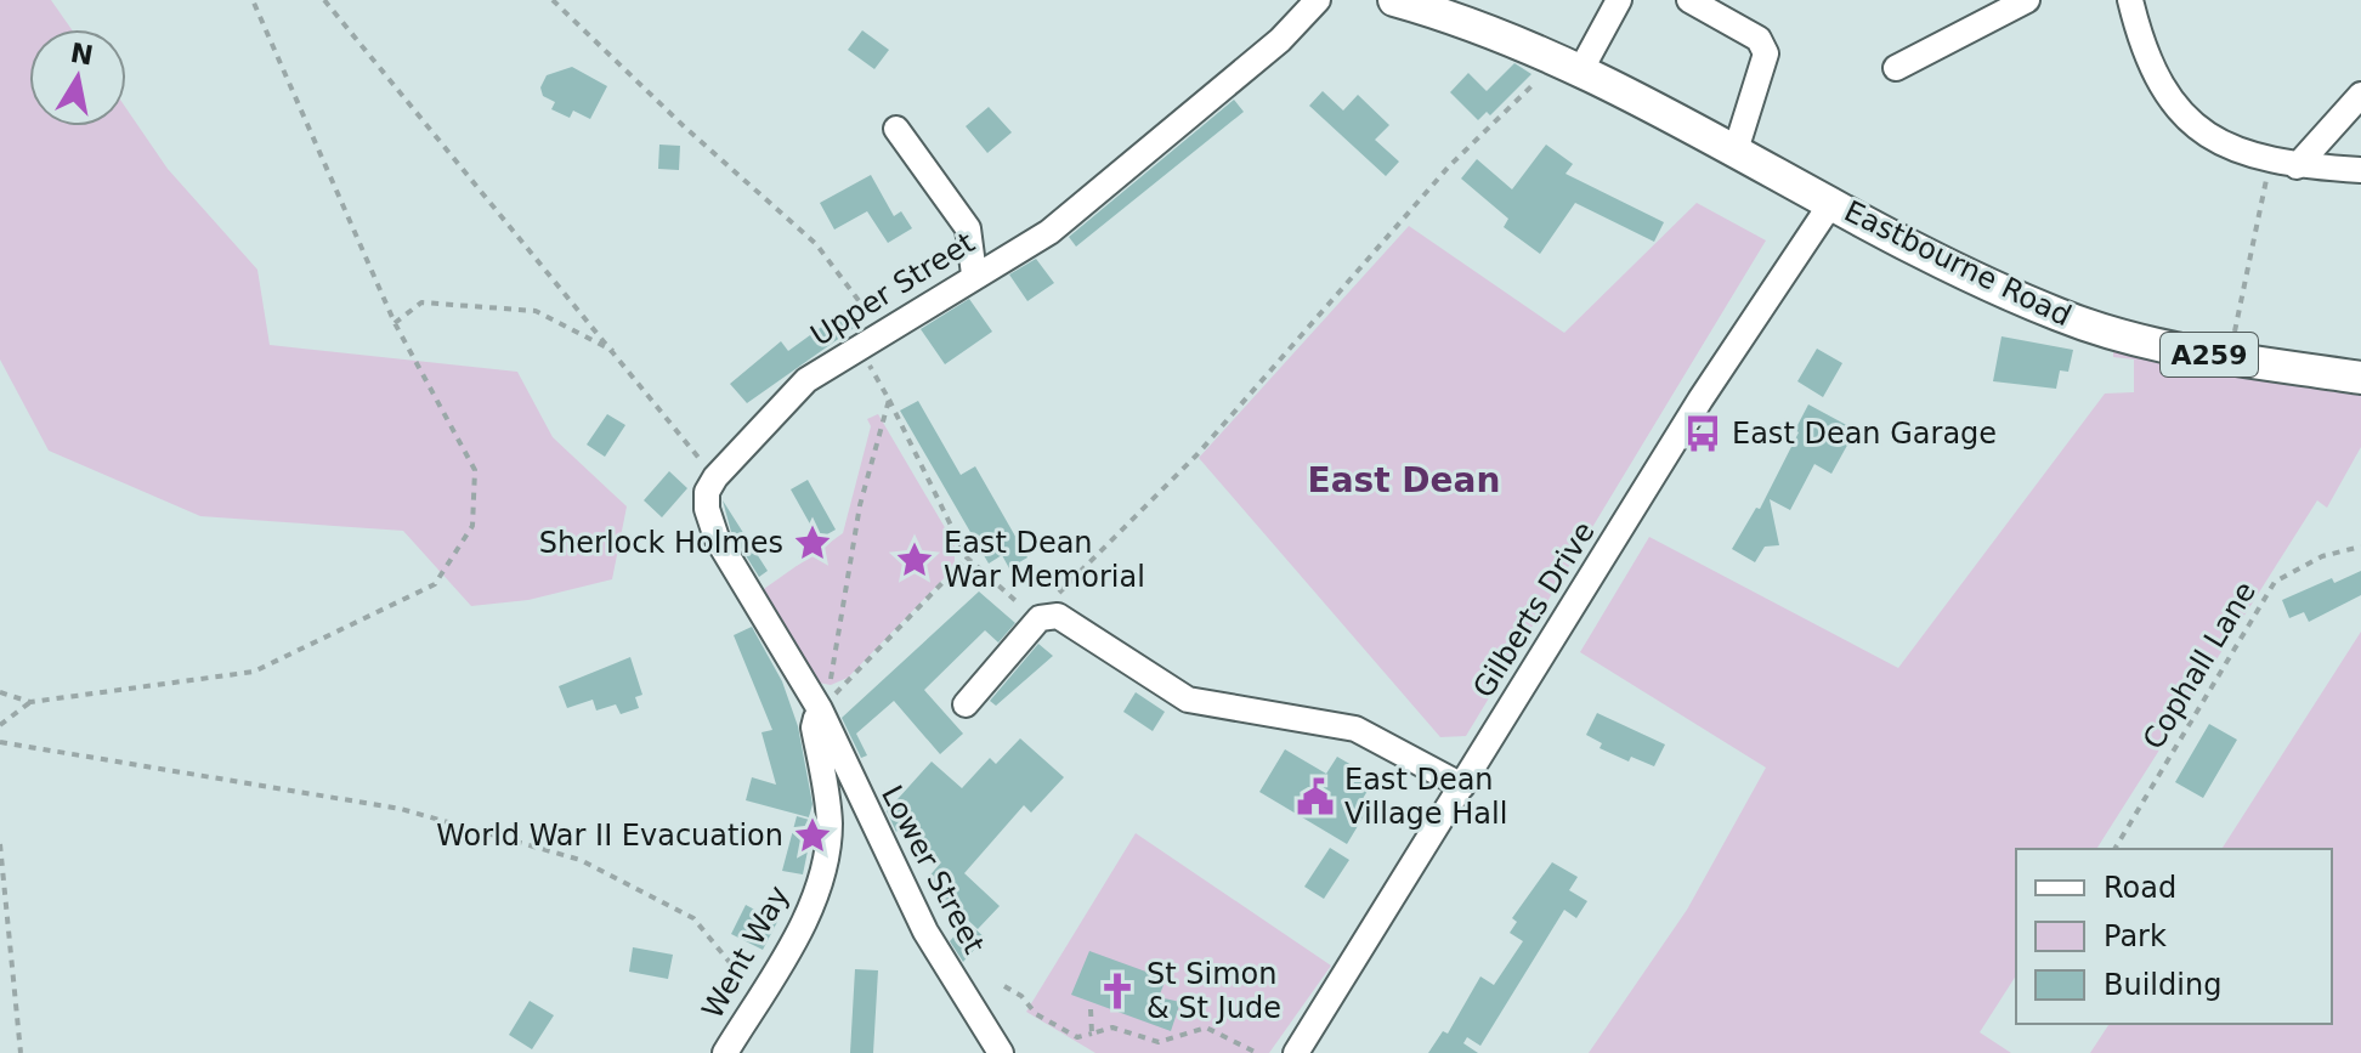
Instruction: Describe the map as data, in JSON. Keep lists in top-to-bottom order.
{
  "streets": {
    "main road": ["Eastbourne Road", "A259"],
    "street": [
      "Upper Street",
      "Gilberts Drive",
      "Lower Street",
      "Went Way"
    ],
    "path": ["Cophall Lane"]
  },
  "crossings": [
    ["Eastbourne Road", "A259"],
    ["Eastbourne Road", "Gilberts Drive"],
    ["Lower Street", "Went Way"]
  ],
  "districts": ["East Dean"],
  "places": {
    "bus stop": ["East Dean Garage"],
    "place": ["Sherlock Holmes", "East Dean War Memorial", "World War II Evacuation"],
    "public building": ["East Dean Village Hall"],
    "church": ["St Simon & St Jude"]
  },
  "legend": ["Road", "Park", "Building"],
  "north": "top"
}
